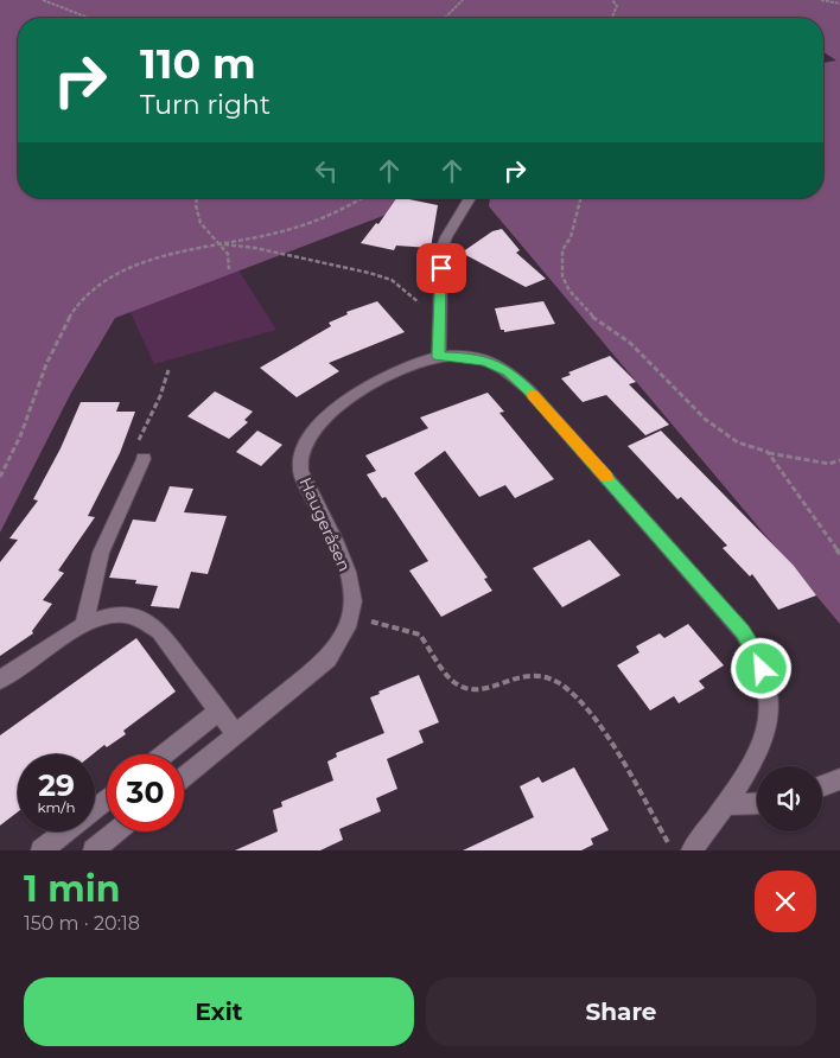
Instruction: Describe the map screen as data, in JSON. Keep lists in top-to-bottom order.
{
  "streets": {
    "street": ["Haugeråsen"]
  },
  "page": {
    "turn": ["110 m", "Turn right"],
    "speed": "29 km/h",
    "limit": "30",
    "heading": ["1 min", "150 m · 20:18"],
    "buttons": ["Exit", "Share"]
  }
}
